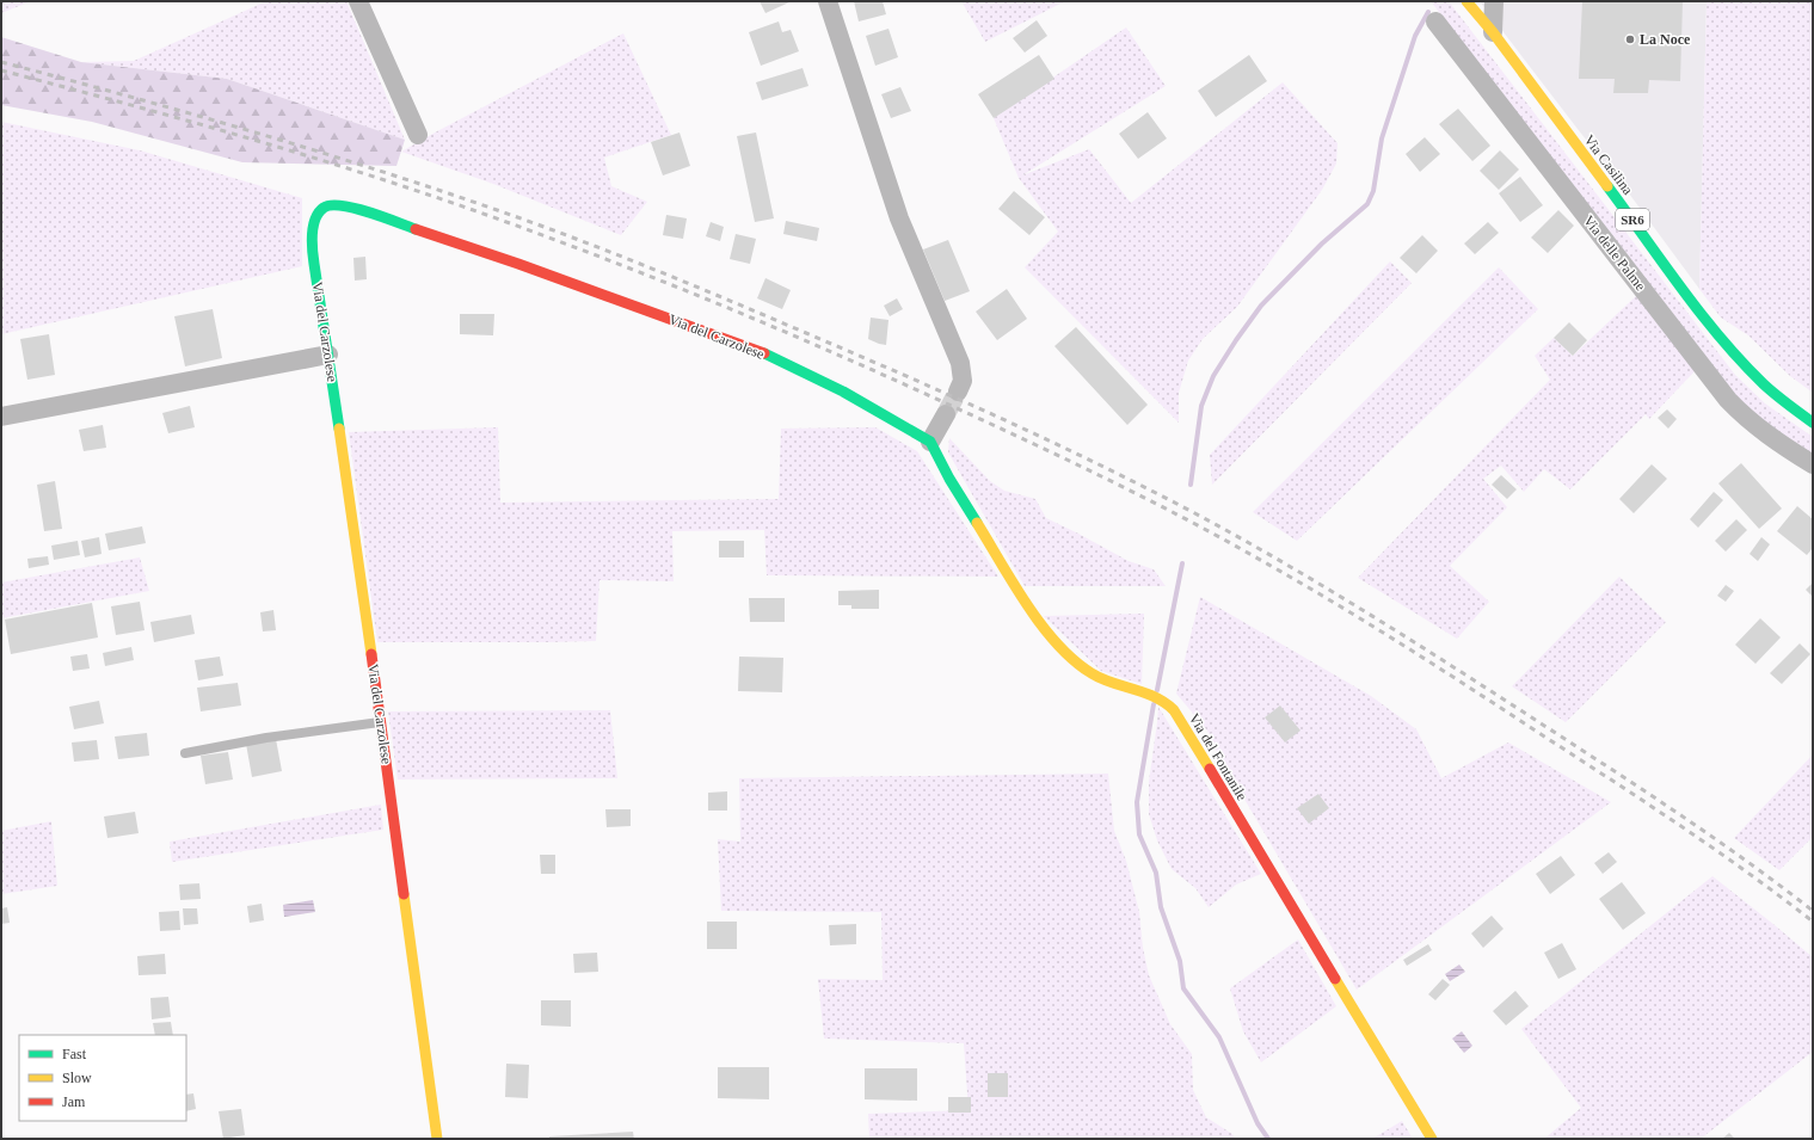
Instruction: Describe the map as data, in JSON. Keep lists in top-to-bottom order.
{
  "streets": {
    "street": [
      "Via Casilina",
      "SR6",
      "Via delle Palme",
      "Via del Carzolese",
      "Via del Fontanile"
    ]
  },
  "crossings": [
    ["Via del Carzolese", "Via del Fontanile"]
  ],
  "places": ["La Noce"],
  "legend": ["Fast", "Slow", "Jam"]
}
